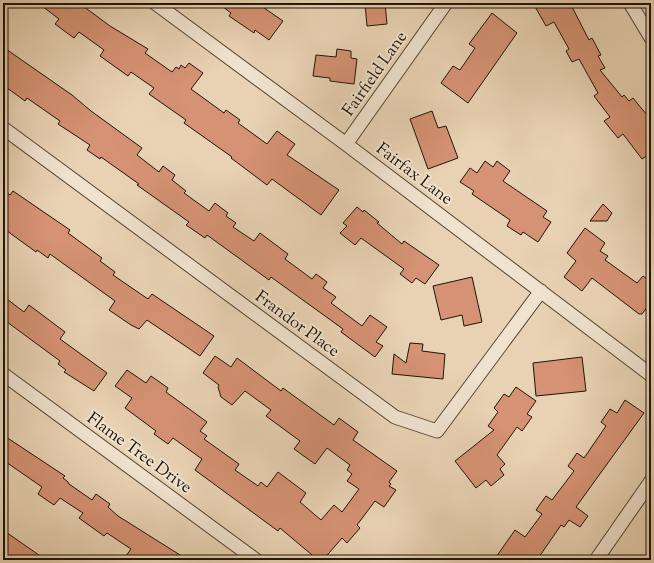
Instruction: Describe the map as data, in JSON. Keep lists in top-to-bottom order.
{
  "streets": {
    "street": [
      "Fairfield Lane",
      "Fairfax Lane",
      "Frandor Place",
      "Flame Tree Drive"
    ]
  },
  "crossings": [
    ["Fairfield Lane", "Fairfax Lane"],
    ["Fairfax Lane", "Frandor Place"]
  ]
}
